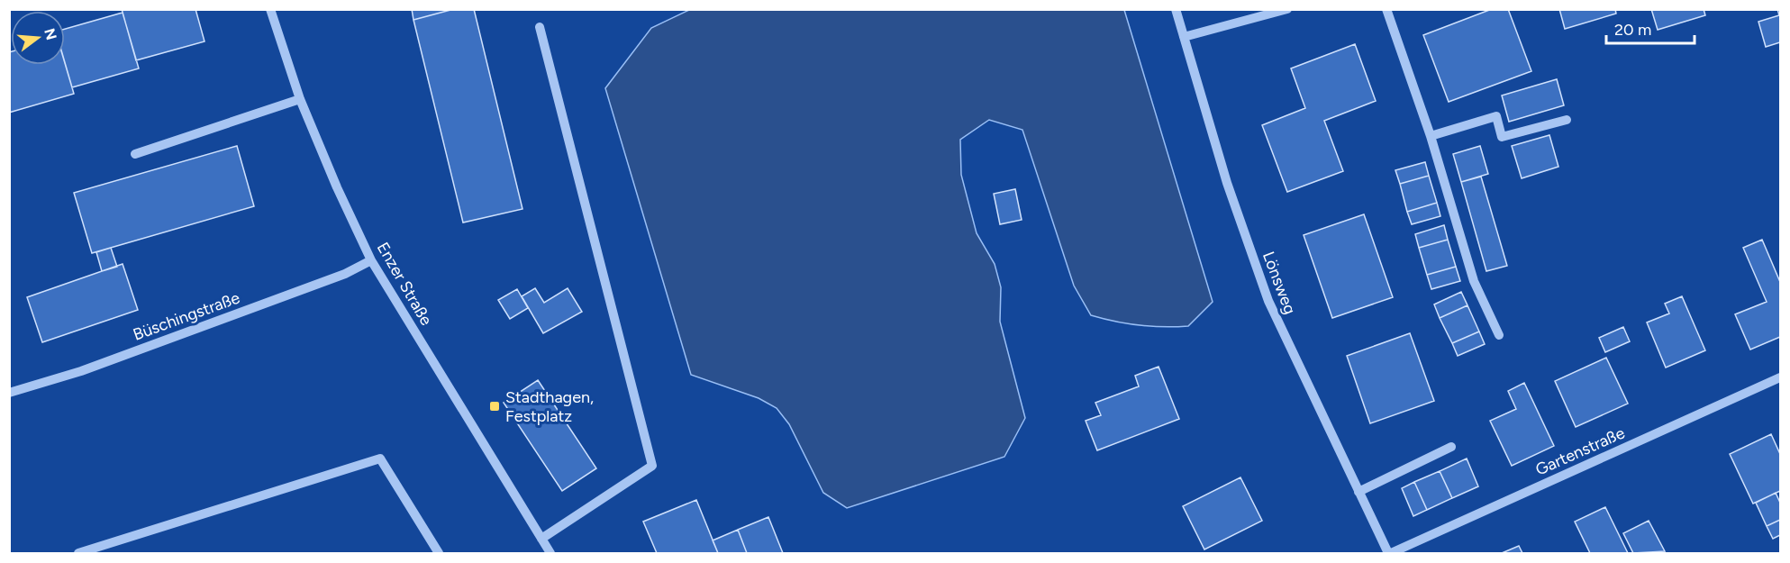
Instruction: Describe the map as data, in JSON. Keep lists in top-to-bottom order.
{
  "streets": {
    "street": [
      "Lönsweg",
      "Enzer Straße",
      "Büschingstraße",
      "Gartenstraße"
    ]
  },
  "crossings": [
    ["Lönsweg", "Gartenstraße"],
    ["Enzer Straße", "Büschingstraße"]
  ],
  "places": {
    "transit": ["Stadthagen, Festplatz"]
  },
  "scale_bar": "20 m",
  "north": "right"
}
